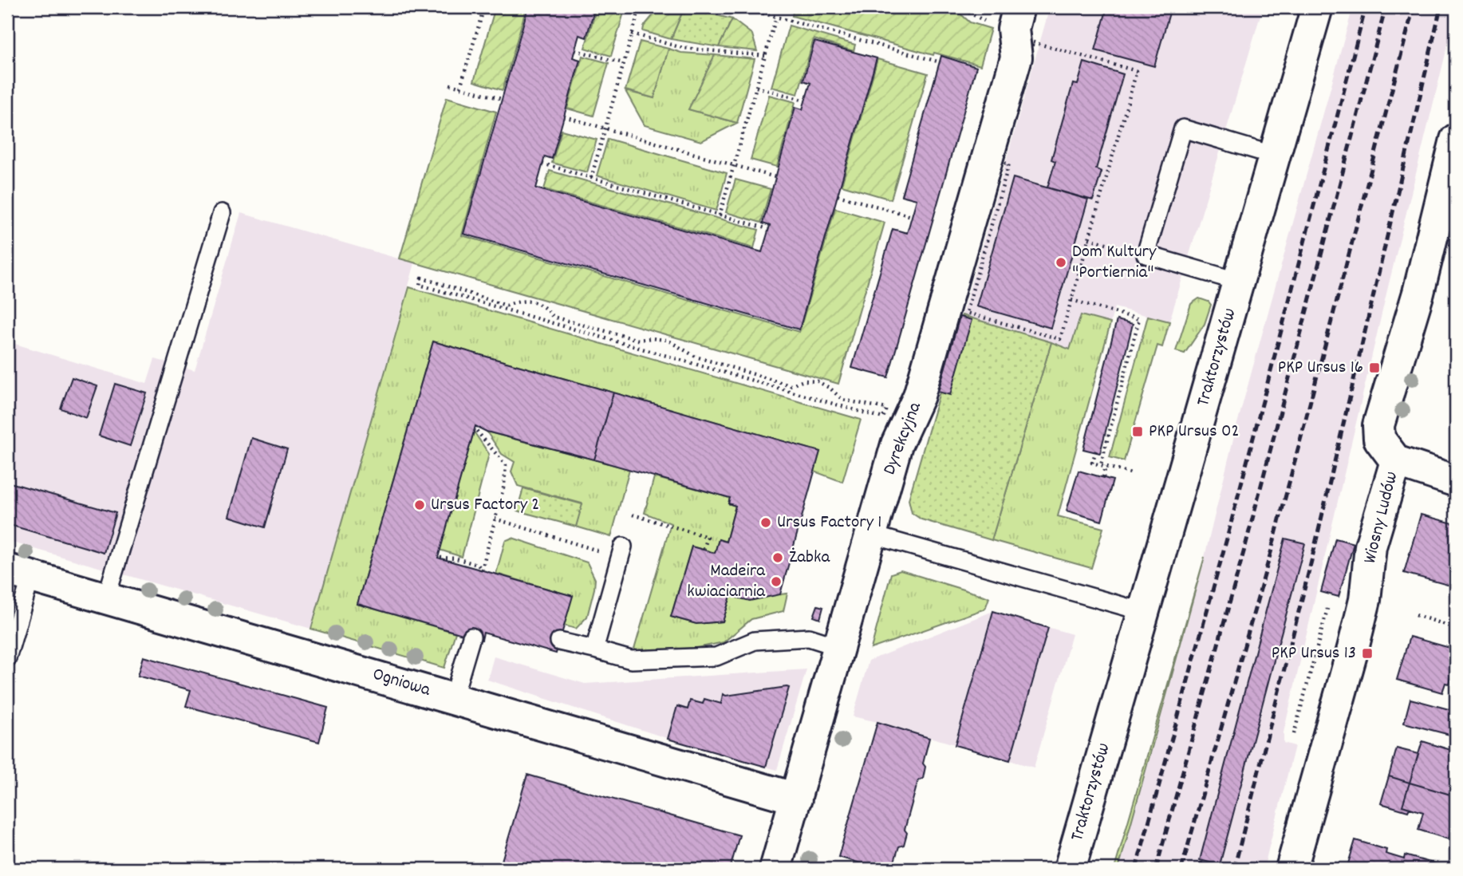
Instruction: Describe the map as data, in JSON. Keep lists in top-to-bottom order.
{
  "streets": {
    "street": [
      "Traktorzystów",
      "Dyrekcyjna",
      "Wiosny Ludów",
      "Ogniowa"
    ]
  },
  "crossings": [
    ["Dyrekcyjna", "Ogniowa"]
  ],
  "places": {
    "other": [
      "Dom Kultury \"Portiernia\"",
      "Ursus Factory 2",
      "Ursus Factory 1",
      "Żabka",
      "Madeira kwiaciarnia"
    ],
    "transit": ["PKP Ursus 16", "PKP Ursus 02", "PKP Ursus 13"]
  }
}
